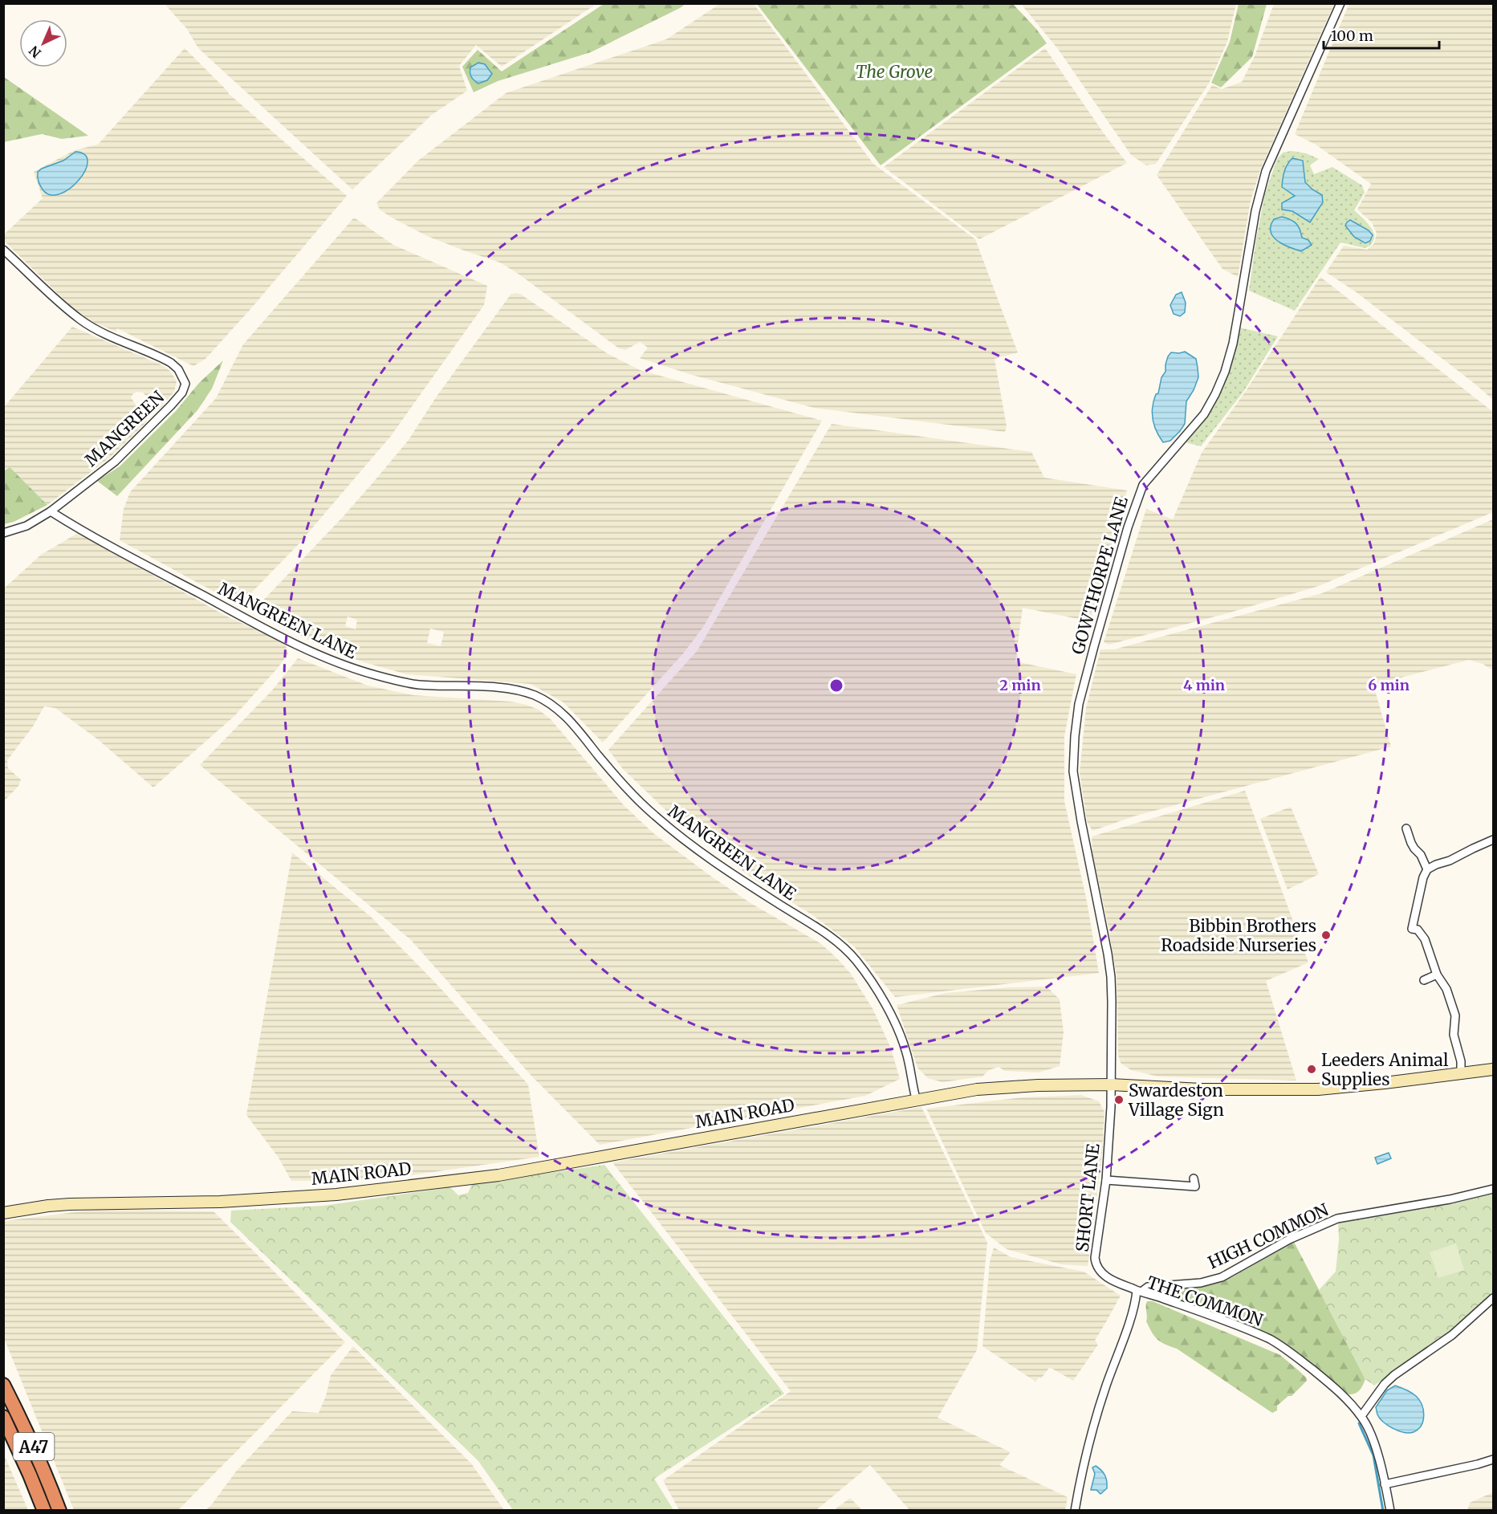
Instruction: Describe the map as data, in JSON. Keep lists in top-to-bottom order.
{
  "streets": {
    "highway": ["A47"],
    "main road": ["MAIN ROAD"],
    "street": [
      "MANGREEN",
      "GOWTHORPE LANE",
      "MANGREEN LANE",
      "SHORT LANE",
      "HIGH COMMON",
      "THE COMMON"
    ]
  },
  "crossings": [
    ["MANGREEN", "MANGREEN LANE"],
    ["GOWTHORPE LANE", "MAIN ROAD"],
    ["GOWTHORPE LANE", "SHORT LANE"],
    ["MANGREEN LANE", "MAIN ROAD"],
    ["MAIN ROAD", "SHORT LANE"],
    ["SHORT LANE", "HIGH COMMON"],
    ["SHORT LANE", "THE COMMON"],
    ["HIGH COMMON", "THE COMMON"]
  ],
  "parks": ["The Grove"],
  "places": ["Bibbin Brothers Roadside Nurseries", "Leeders Animal Supplies", "Swardeston Village Sign"],
  "scale_bar": "100 m",
  "north": "bottom left",
  "rings": ["2 min", "4 min", "6 min"]
}
